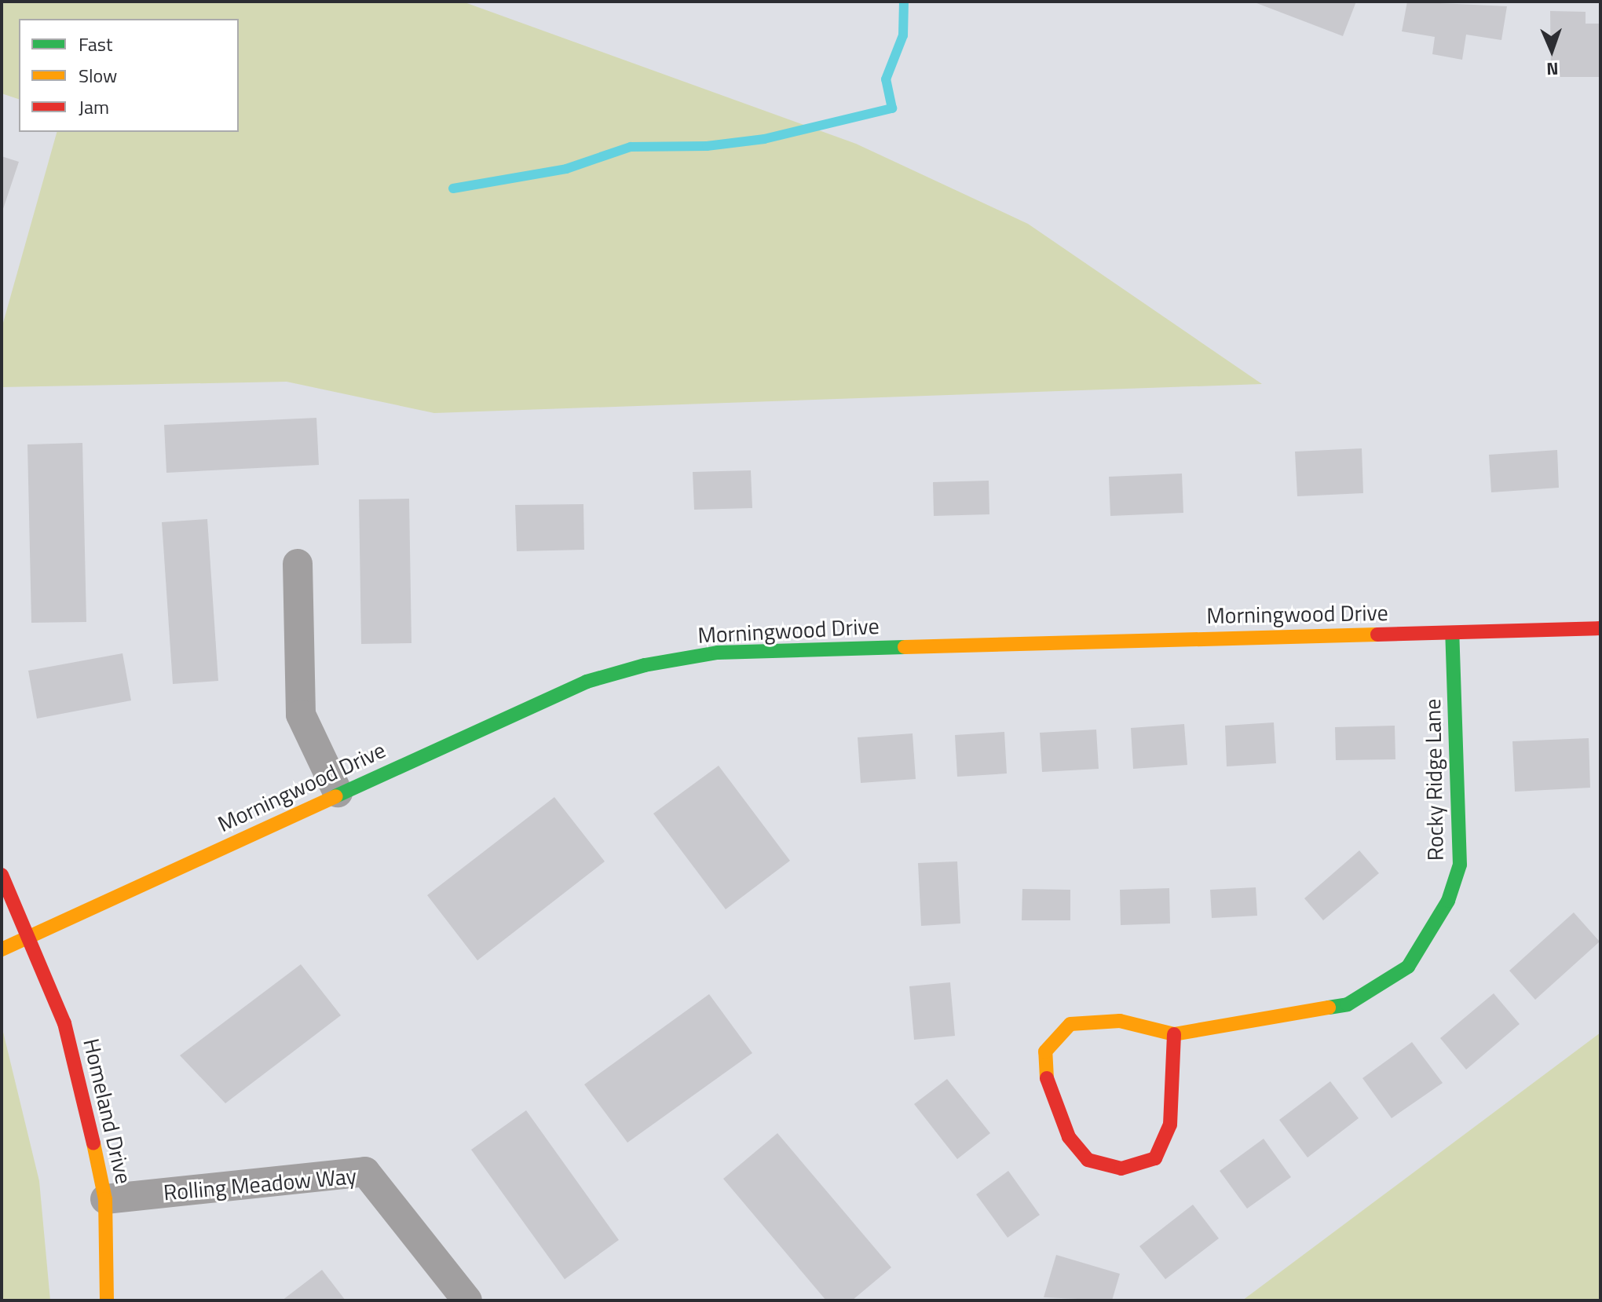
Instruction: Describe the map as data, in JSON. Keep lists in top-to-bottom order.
{
  "streets": {
    "street": [
      "Morningwood Drive",
      "Rocky Ridge Lane",
      "Homeland Drive",
      "Rolling Meadow Way"
    ]
  },
  "crossings": [
    ["Morningwood Drive", "Rocky Ridge Lane"],
    ["Morningwood Drive", "Homeland Drive"],
    ["Homeland Drive", "Rolling Meadow Way"]
  ],
  "legend": ["Fast", "Slow", "Jam"],
  "north": "bottom"
}
